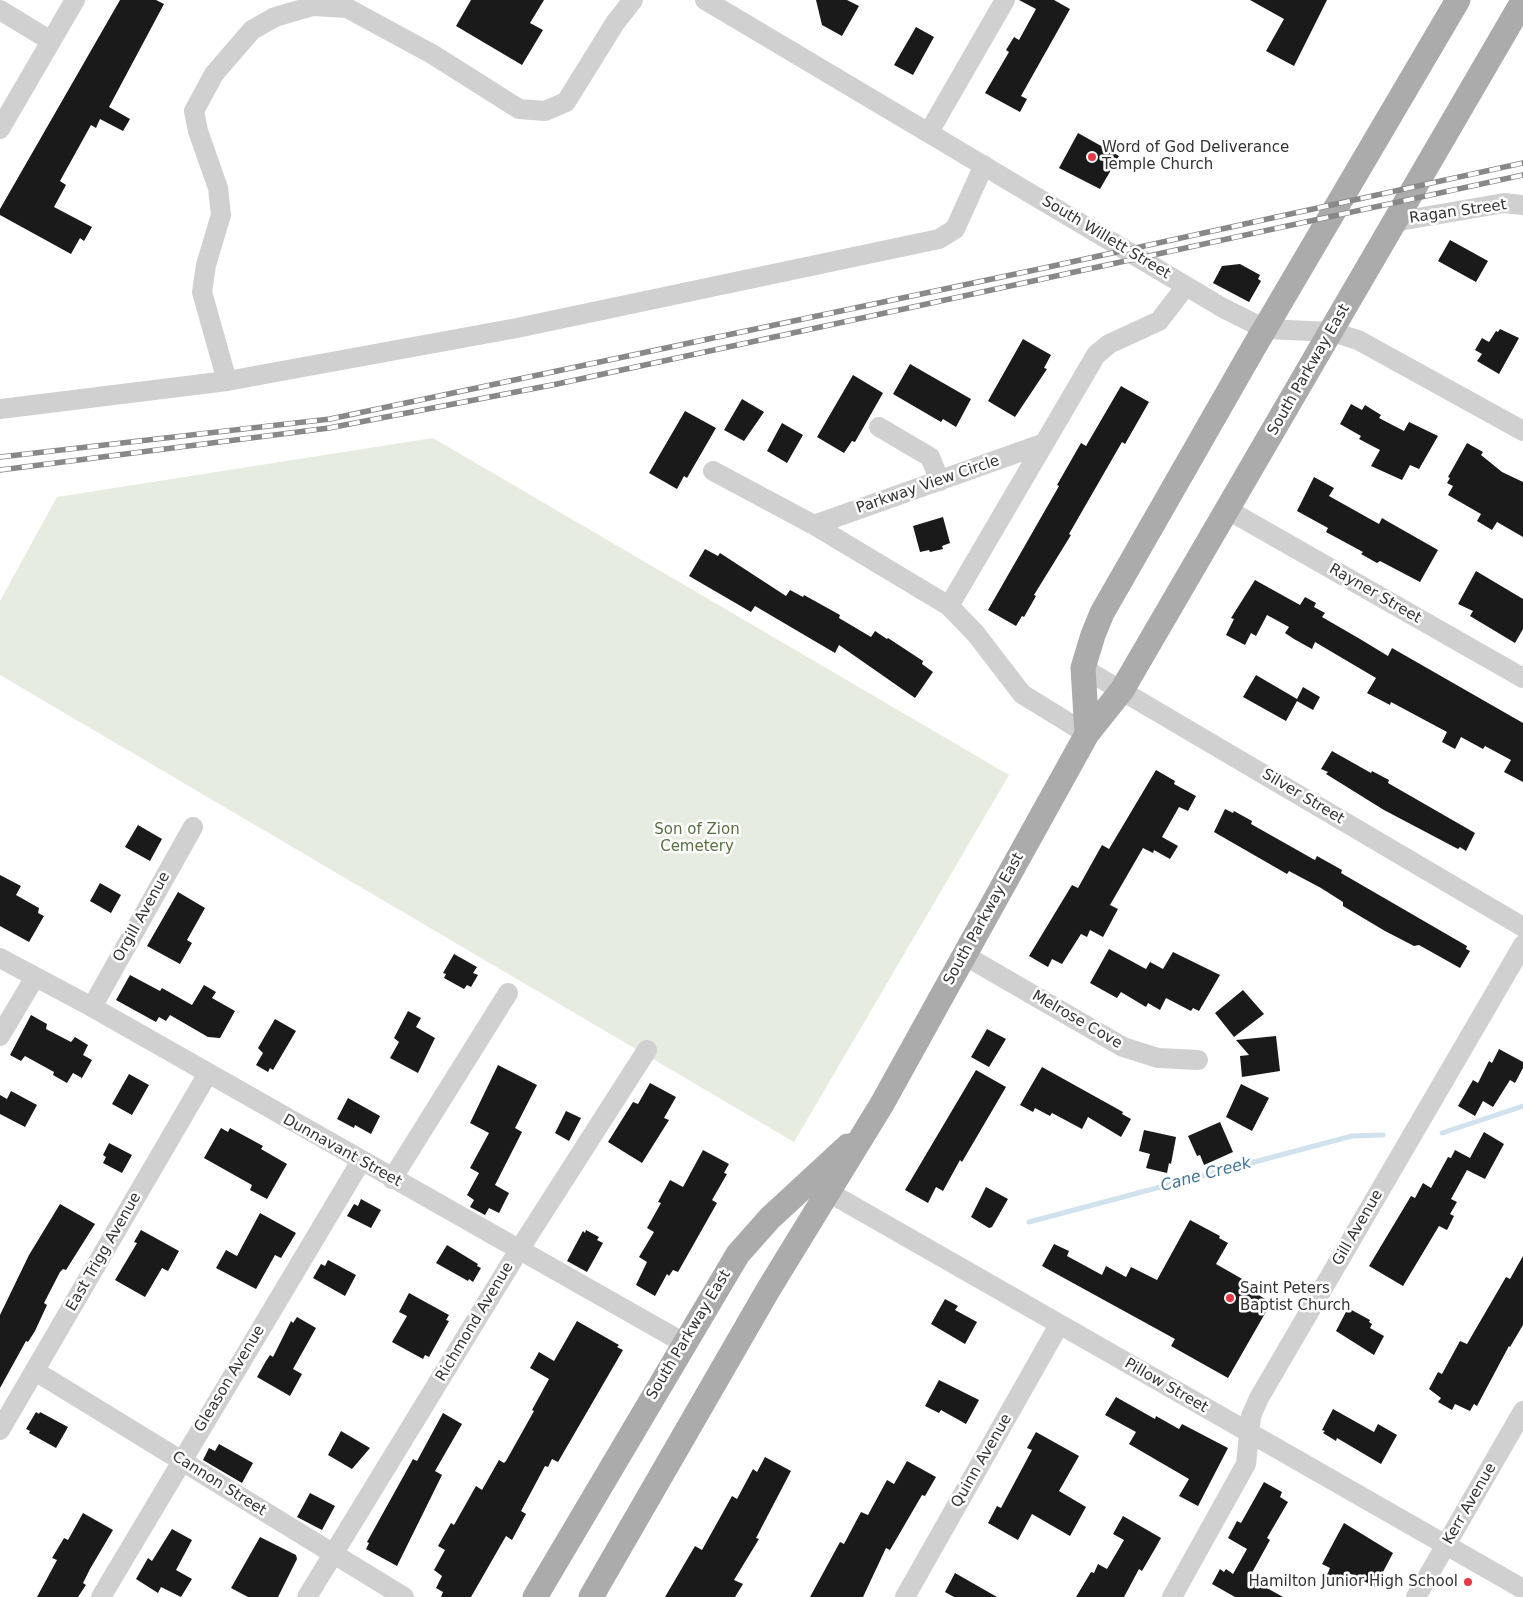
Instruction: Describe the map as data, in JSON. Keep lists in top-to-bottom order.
{
  "streets": {
    "main road": ["South Parkway East"],
    "street": [
      "Ragan Street",
      "South Willett Street",
      "Parkway View Circle",
      "Rayner Street",
      "Silver Street",
      "Orgill Avenue",
      "Melrose Cove",
      "Dunnavant Street",
      "Gill Avenue",
      "East Trigg Avenue",
      "Richmond Avenue",
      "Gleason Avenue",
      "Pillow Street",
      "Quinn Avenue",
      "Cannon Street",
      "Kerr Avenue"
    ]
  },
  "crossings": [
    ["Ragan Street", "South Parkway East"],
    ["South Willett Street", "South Parkway East"],
    ["South Parkway East", "Rayner Street"],
    ["South Parkway East", "Silver Street"],
    ["South Parkway East", "Melrose Cove"],
    ["South Parkway East", "Dunnavant Street"],
    ["South Parkway East", "Pillow Street"],
    ["Orgill Avenue", "Dunnavant Street"],
    ["Dunnavant Street", "East Trigg Avenue"],
    ["Dunnavant Street", "Richmond Avenue"],
    ["Dunnavant Street", "Gleason Avenue"],
    ["Gill Avenue", "Pillow Street"],
    ["East Trigg Avenue", "Cannon Street"],
    ["Richmond Avenue", "Cannon Street"],
    ["Gleason Avenue", "Cannon Street"],
    ["Pillow Street", "Quinn Avenue"],
    ["Pillow Street", "Kerr Avenue"]
  ],
  "water": ["Cane Creek"],
  "parks": ["Son of Zion Cemetery"],
  "places": ["Word of God Deliverance Temple Church", "Saint Peters Baptist Church", "Hamilton Junior High School"]
}
